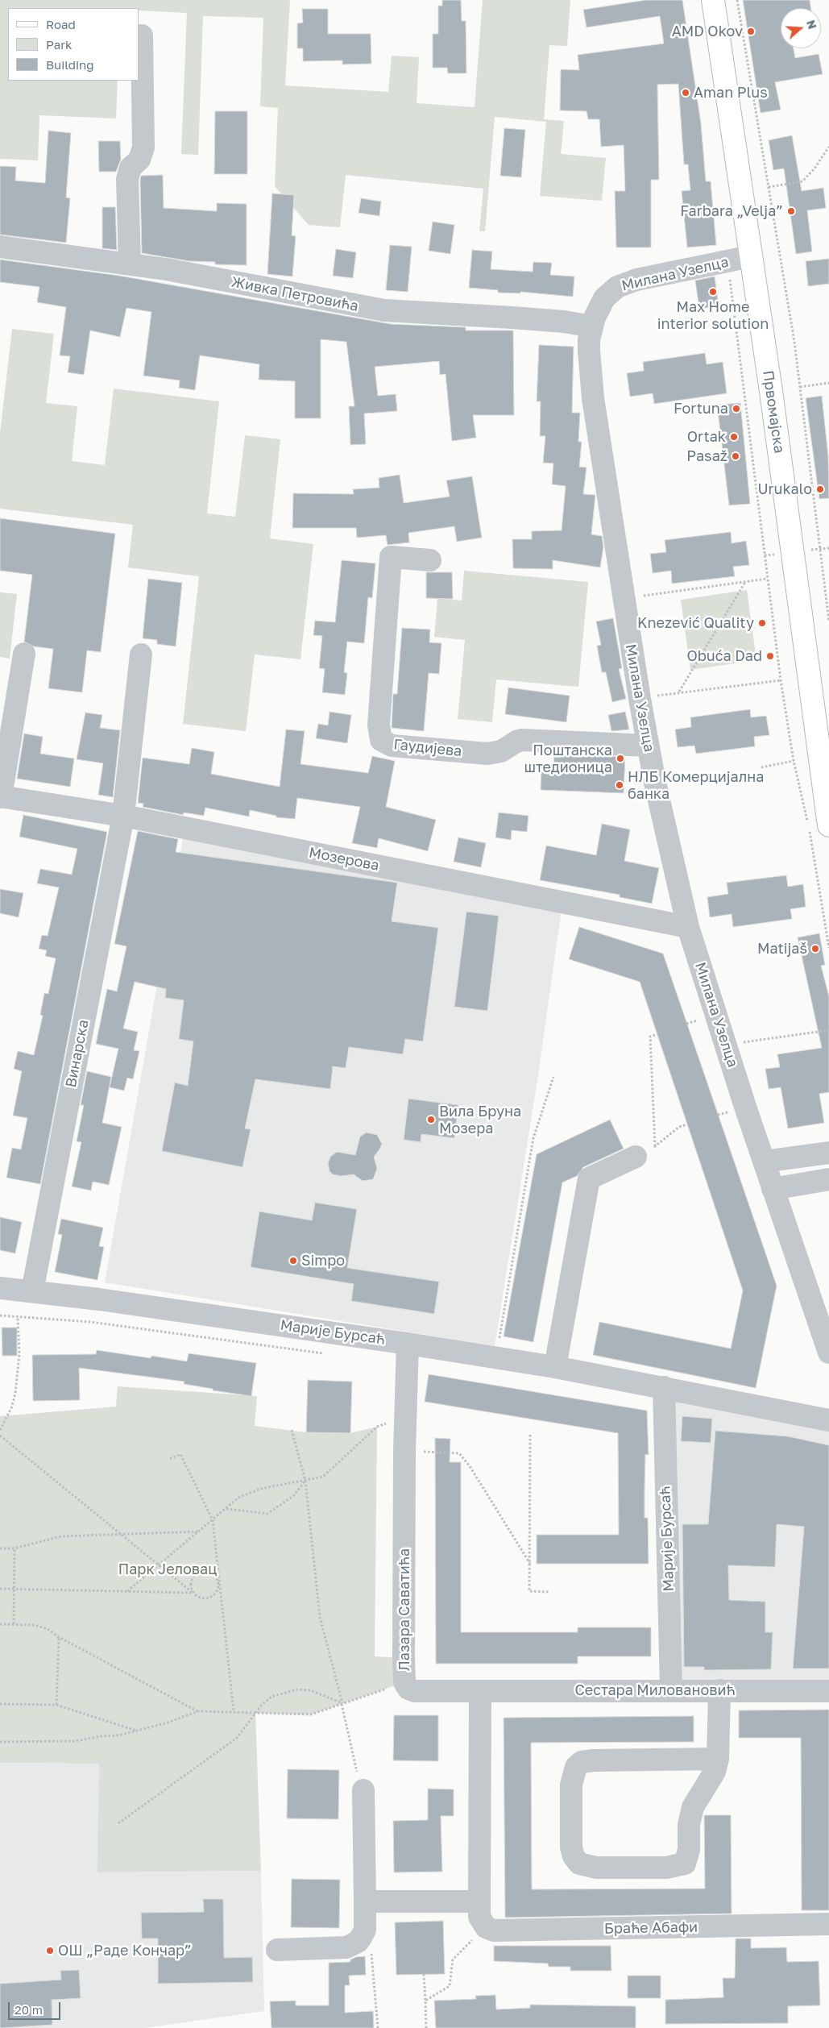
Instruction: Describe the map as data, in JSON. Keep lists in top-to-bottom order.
{
  "streets": {
    "main road": ["Првомајска"],
    "street": [
      "Милана Узелца",
      "Живка Петровића",
      "Гаудијева",
      "Мозерова",
      "Винарска",
      "Марије Бурсаћ",
      "Лазара Саватића",
      "Сестара Миловановић",
      "Браће Абафи"
    ]
  },
  "crossings": [
    ["Милана Узелца", "Живка Петровића"],
    ["Милана Узелца", "Првомајска"],
    ["Милана Узелца", "Гаудијева"],
    ["Милана Узелца", "Мозерова"],
    ["Мозерова", "Винарска"],
    ["Винарска", "Марије Бурсаћ"],
    ["Марије Бурсаћ", "Лазара Саватића"],
    ["Марије Бурсаћ", "Сестара Миловановић"],
    ["Лазара Саватића", "Сестара Миловановић"]
  ],
  "parks": ["Парк Јеловац"],
  "places": [
    "AMD Okov",
    "Aman Plus",
    "Farbara „Velja”",
    "Max Home interior solution",
    "Fortuna",
    "Ortak",
    "Pasaž",
    "Urukalo",
    "Knezević Quality",
    "Obuća Dad",
    "Поштанска штедионица",
    "НЛБ Комерцијална банка",
    "Matijaš",
    "Вила Бруна Мозера",
    "Simpo",
    "ОШ „Раде Кончар”"
  ],
  "legend": ["Road", "Park", "Building"],
  "scale_bar": "20 m",
  "north": "right"
}
